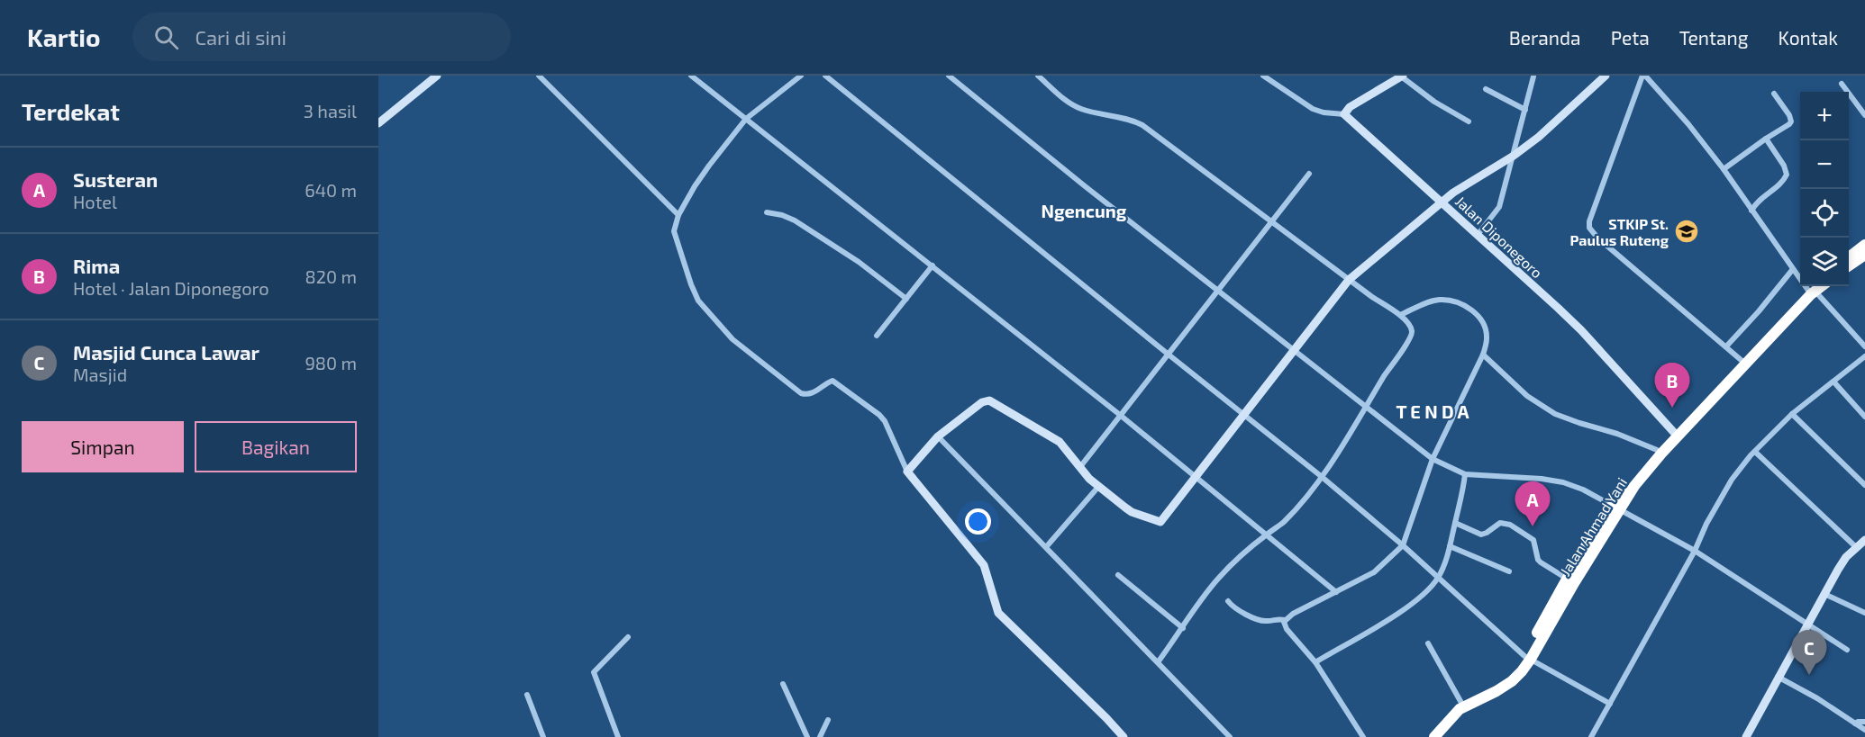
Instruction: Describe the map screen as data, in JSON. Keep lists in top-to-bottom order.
{
  "streets": {
    "highway": ["Jalan Ahmad Yani"],
    "street": ["Jalan Diponegoro"]
  },
  "crossings": [
    ["Jalan Diponegoro", "Jalan Ahmad Yani"]
  ],
  "districts": ["Ngencung", "T E N D A"],
  "places": {
    "school or university": ["STKIP St. Paulus Ruteng"]
  },
  "page": {
    "header": "Kartio",
    "search": "Cari di sini",
    "nav": [
      "Beranda",
      "Peta",
      "Tentang",
      "Kontak"
    ],
    "heading": ["Terdekat", "3 hasil"],
    "map_buttons": ["+", "−"],
    "list": [
      {
        "mark": "A",
        "name": "Susteran",
        "note": "Hotel",
        "value": "640 m"
      },
      {
        "mark": "B",
        "name": "Rima",
        "note": "Hotel · Jalan Diponegoro",
        "value": "820 m"
      },
      {
        "mark": "C",
        "name": "Masjid Cunca Lawar",
        "note": "Masjid",
        "value": "980 m"
      }
    ],
    "pins": ["B", "A", "C"],
    "buttons": ["Simpan", "Bagikan"]
  }
}
